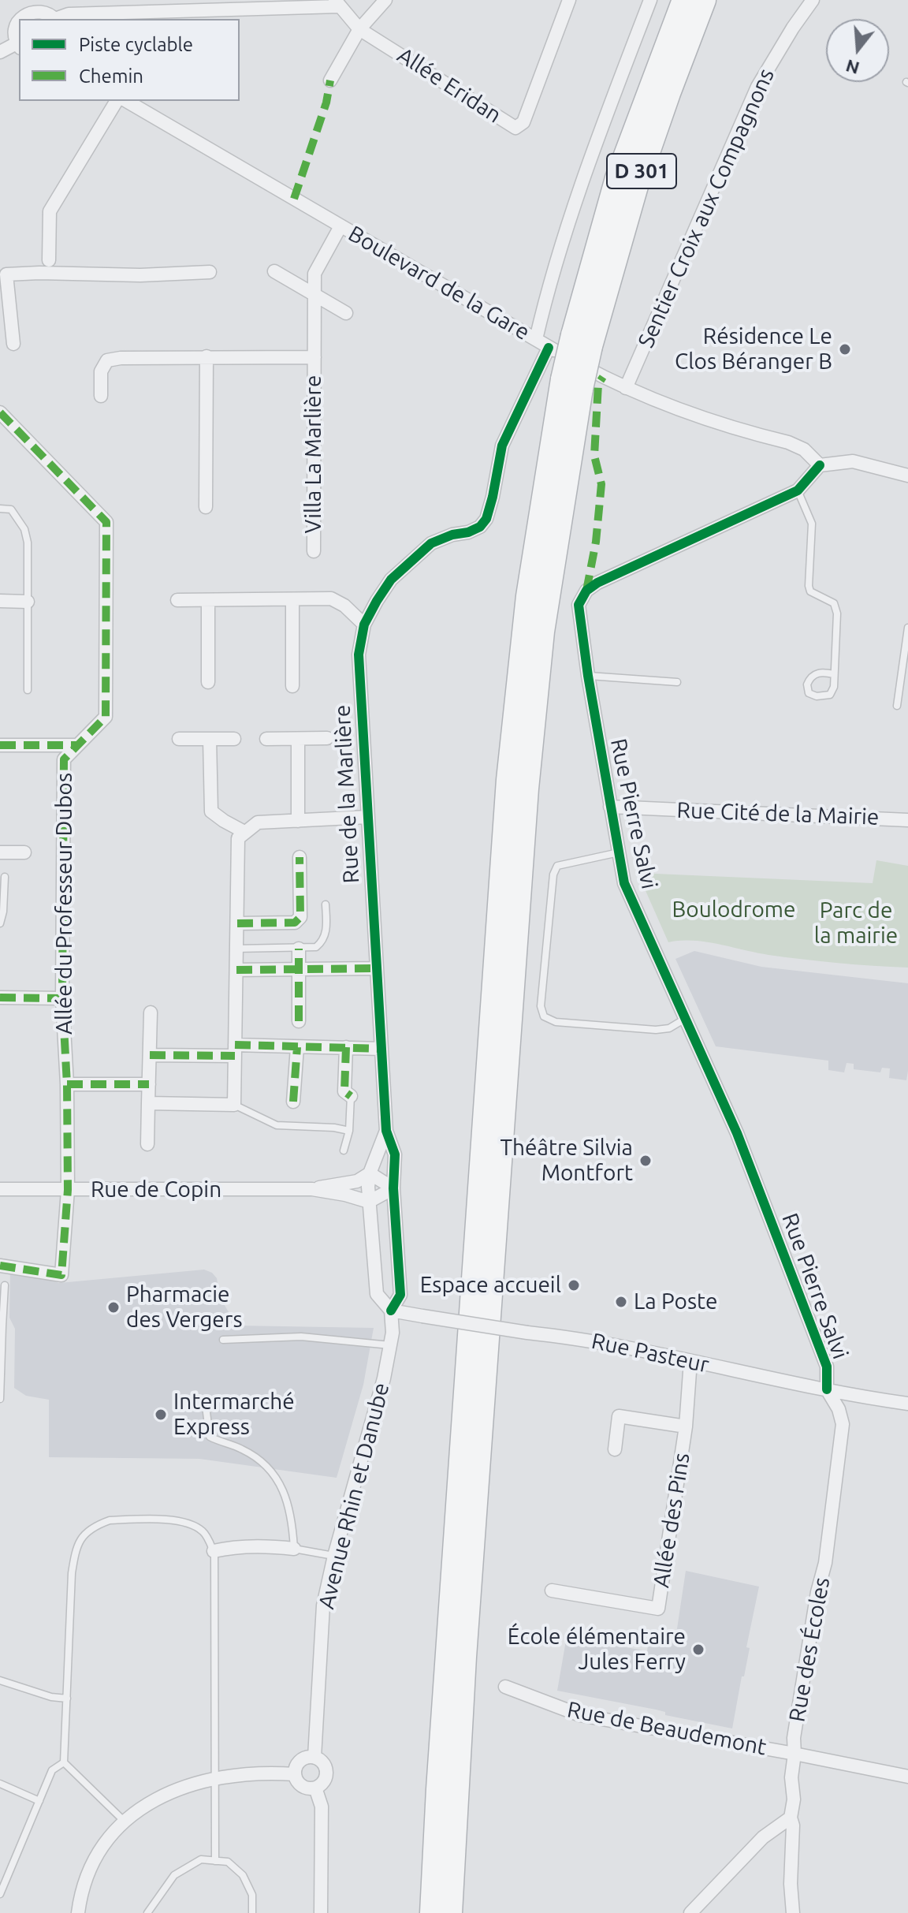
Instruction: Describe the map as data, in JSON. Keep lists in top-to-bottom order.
{
  "streets": {
    "highway": ["D 301"],
    "street": [
      "Allée Eridan",
      "Sentier Croix aux Compagnons",
      "Boulevard de la Gare",
      "Villa La Marlière",
      "Rue de la Marlière",
      "Rue Pierre Salvi",
      "Rue Cité de la Mairie",
      "Allée du Professeur Dubos",
      "Rue de Copin",
      "Rue Pasteur",
      "Avenue Rhin et Danube",
      "Allée des Pins",
      "Rue des Écoles",
      "Rue de Beaudemont"
    ]
  },
  "crossings": [
    ["Sentier Croix aux Compagnons", "Boulevard de la Gare"],
    ["Boulevard de la Gare", "Villa La Marlière"],
    ["Boulevard de la Gare", "Rue de la Marlière"],
    ["Boulevard de la Gare", "Rue Pierre Salvi"],
    ["Rue de la Marlière", "Rue de Copin"],
    ["Rue de la Marlière", "Rue Pasteur"],
    ["Rue de la Marlière", "Avenue Rhin et Danube"],
    ["Rue Pierre Salvi", "Rue Cité de la Mairie"],
    ["Rue Pierre Salvi", "Rue Pasteur"],
    ["Rue Pierre Salvi", "Rue des Écoles"],
    ["Allée du Professeur Dubos", "Rue de Copin"],
    ["Rue Pasteur", "Avenue Rhin et Danube"],
    ["Rue Pasteur", "Allée des Pins"],
    ["Rue Pasteur", "Rue des Écoles"],
    ["Rue des Écoles", "Rue de Beaudemont"]
  ],
  "parks": ["Boulodrome", "Parc de la mairie"],
  "places": [
    "Résidence Le Clos Béranger B",
    "Théâtre Silvia Montfort",
    "Espace accueil",
    "La Poste",
    "Pharmacie des Vergers",
    "Intermarché Express",
    "École élémentaire Jules Ferry"
  ],
  "legend": ["Piste cyclable", "Chemin"],
  "north": "bottom"
}
